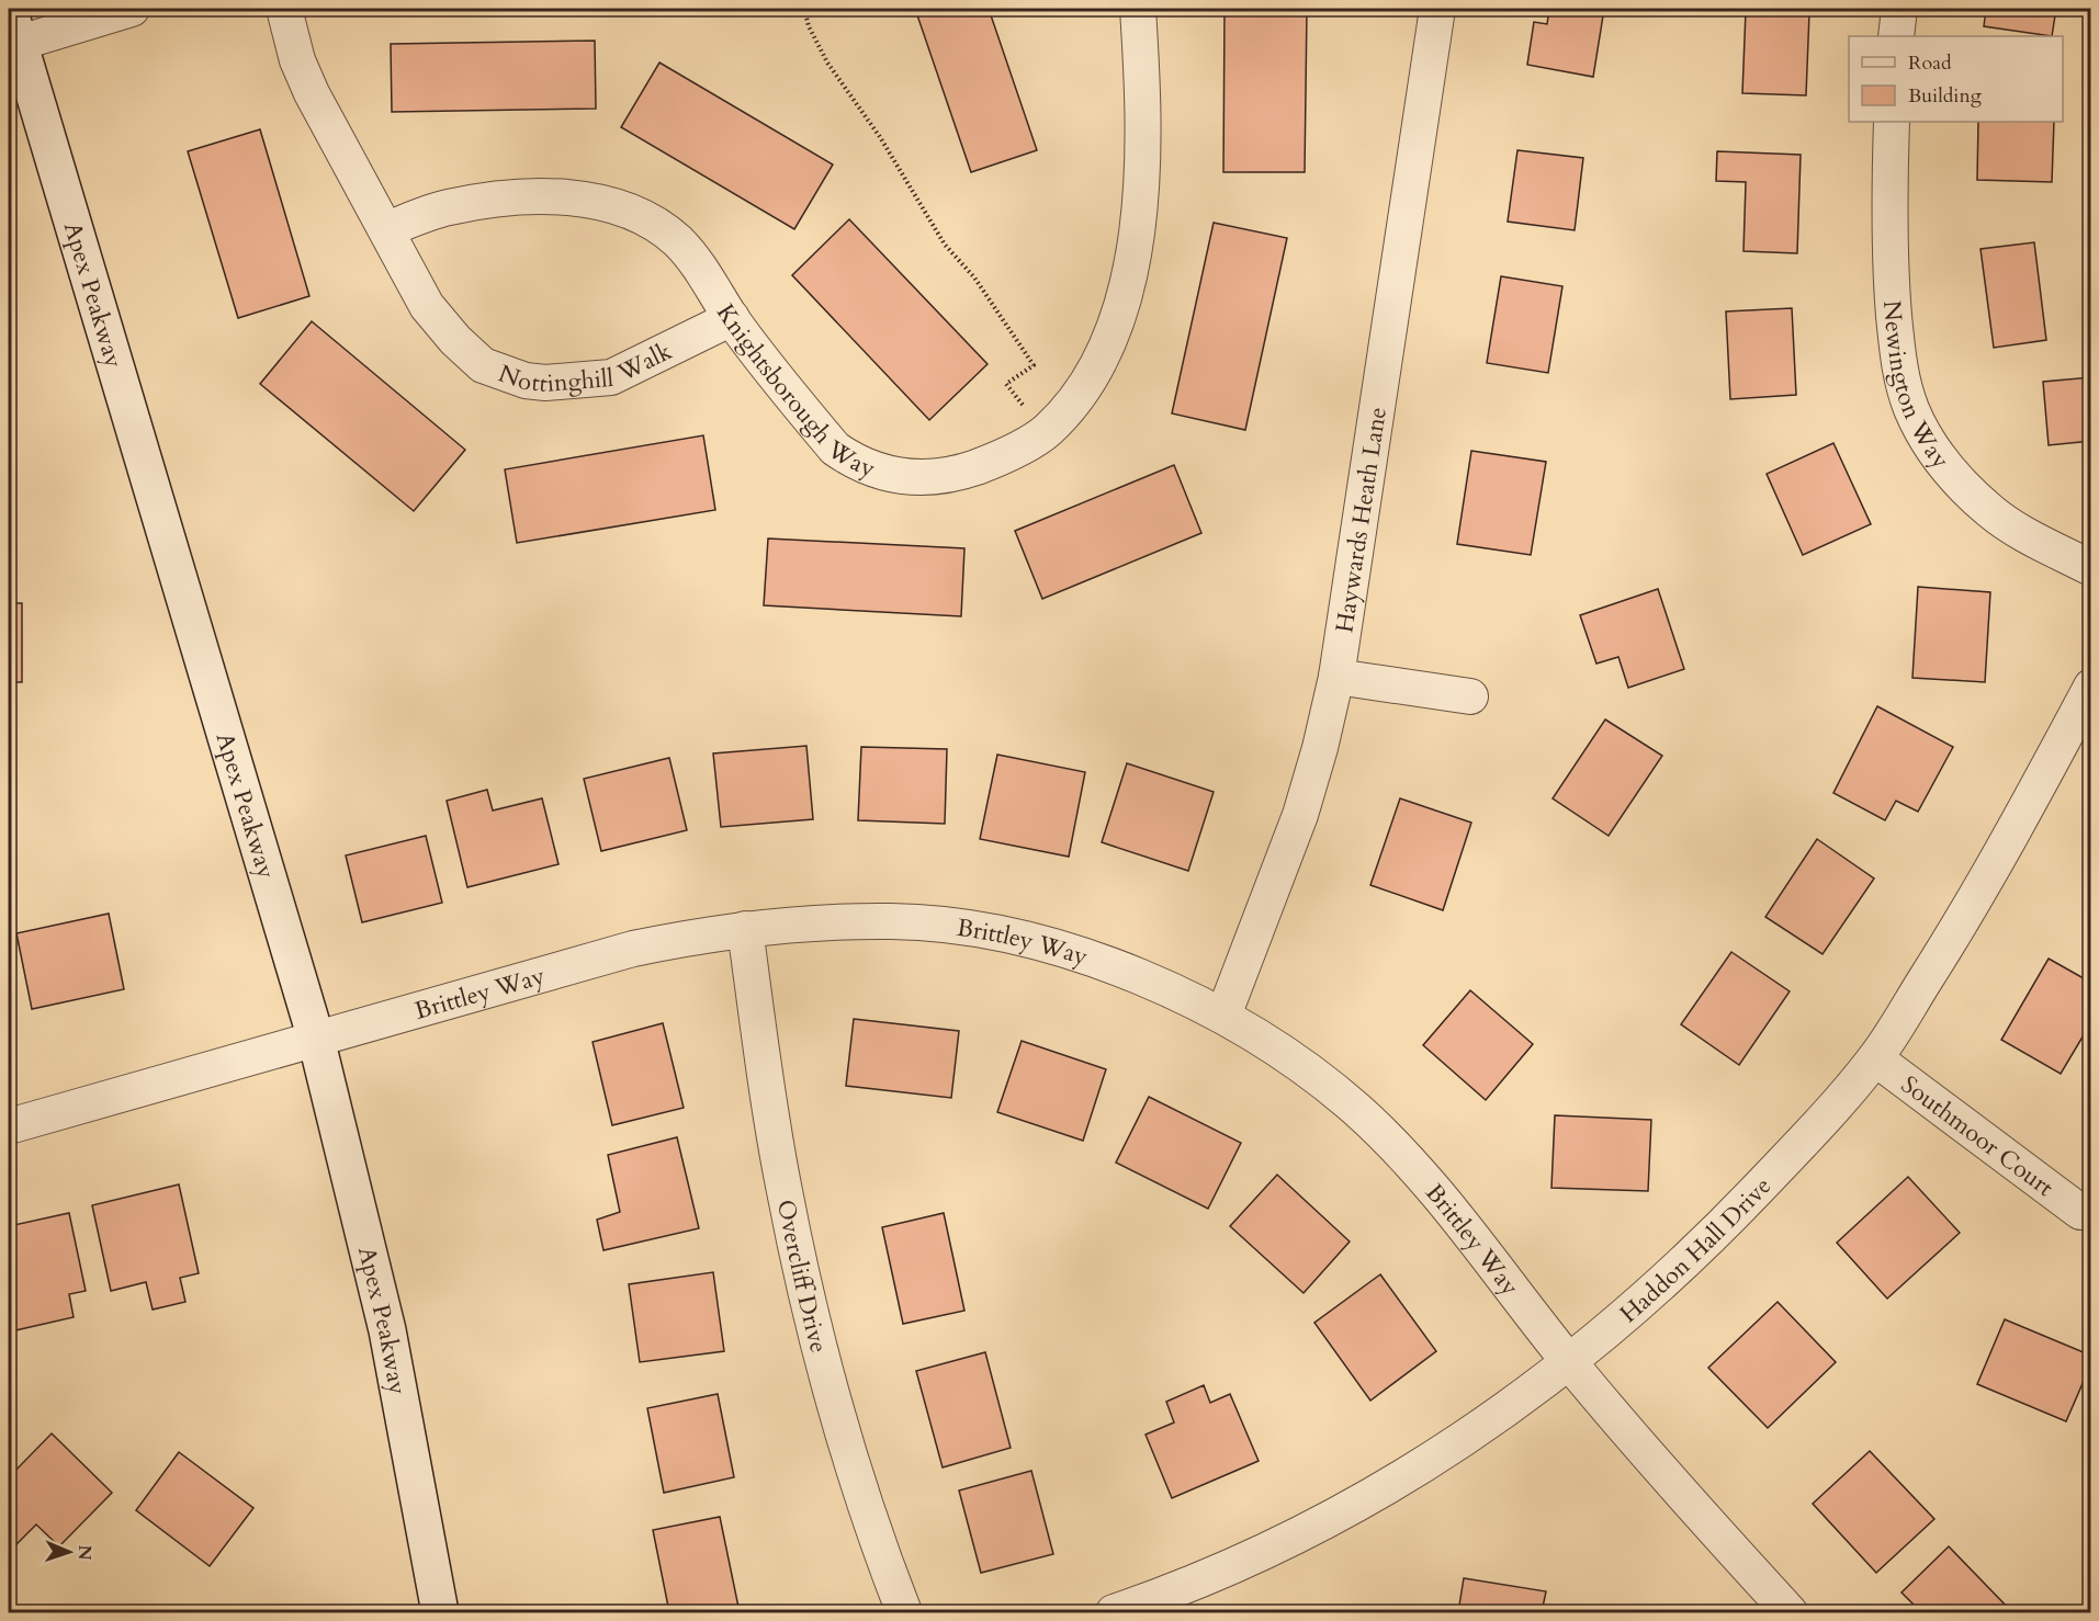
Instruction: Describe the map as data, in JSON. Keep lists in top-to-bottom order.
{
  "streets": {
    "main road": ["Apex Peakway"],
    "street": [
      "Nottinghill Walk",
      "Newington Way",
      "Knightsborough Way",
      "Haywards Heath Lane",
      "Brittley Way",
      "Southmoor Court",
      "Haddon Hall Drive",
      "Overcliff Drive"
    ]
  },
  "crossings": [
    ["Apex Peakway", "Brittley Way"],
    ["Nottinghill Walk", "Knightsborough Way"],
    ["Haywards Heath Lane", "Brittley Way"],
    ["Brittley Way", "Haddon Hall Drive"],
    ["Brittley Way", "Overcliff Drive"],
    ["Southmoor Court", "Haddon Hall Drive"]
  ],
  "legend": ["Road", "Building"],
  "north": "right"
}
